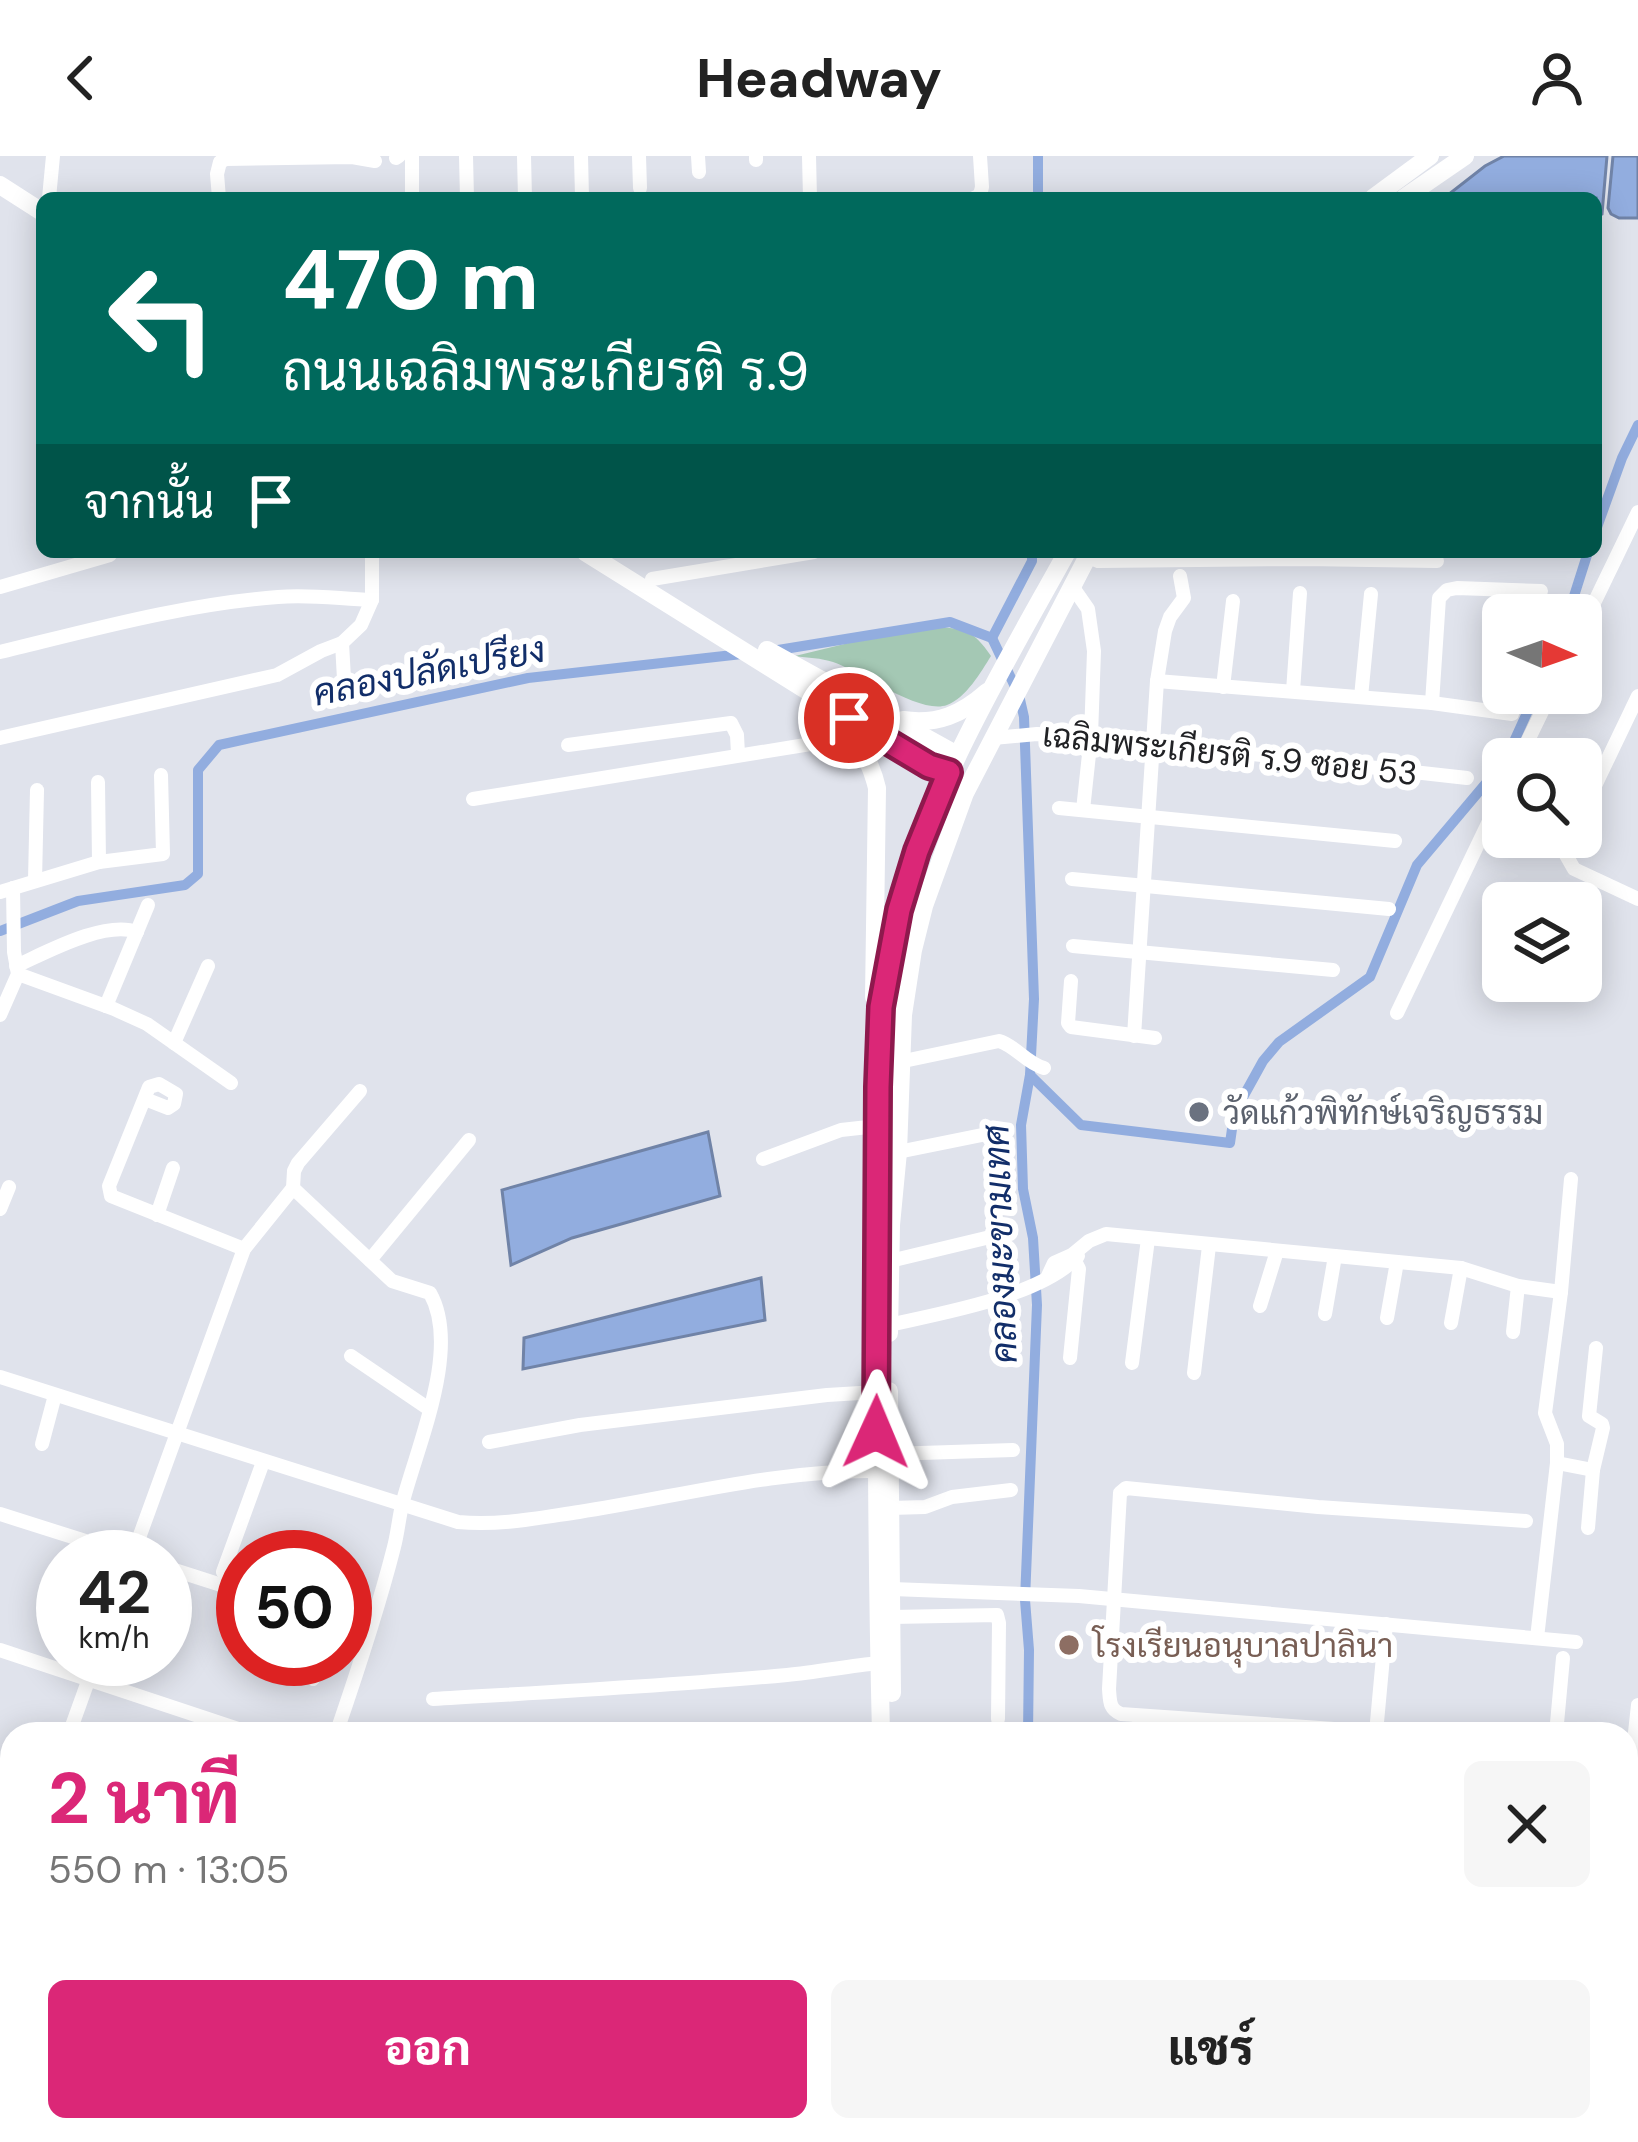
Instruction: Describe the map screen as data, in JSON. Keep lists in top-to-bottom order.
{
  "streets": {
    "street": ["เฉลิมพระเกียรติ ร.9 ซอย 53"]
  },
  "water": ["คลองปลัดเปรียง", "คลองมะขามเทศ"],
  "places": ["วัดแก้วพิทักษ์เจริญธรรม", "โรงเรียนอนุบาลปาลินา"],
  "north": "right",
  "page": {
    "header": "Headway",
    "turn": ["470 m", "ถนนเฉลิมพระเกียรติ ร.9"],
    "then": "จากนั้น",
    "speed": "42 km/h",
    "limit": "50",
    "heading": ["2 นาที", "550 m · 13:05"],
    "buttons": ["ออก", "แชร์"]
  }
}
